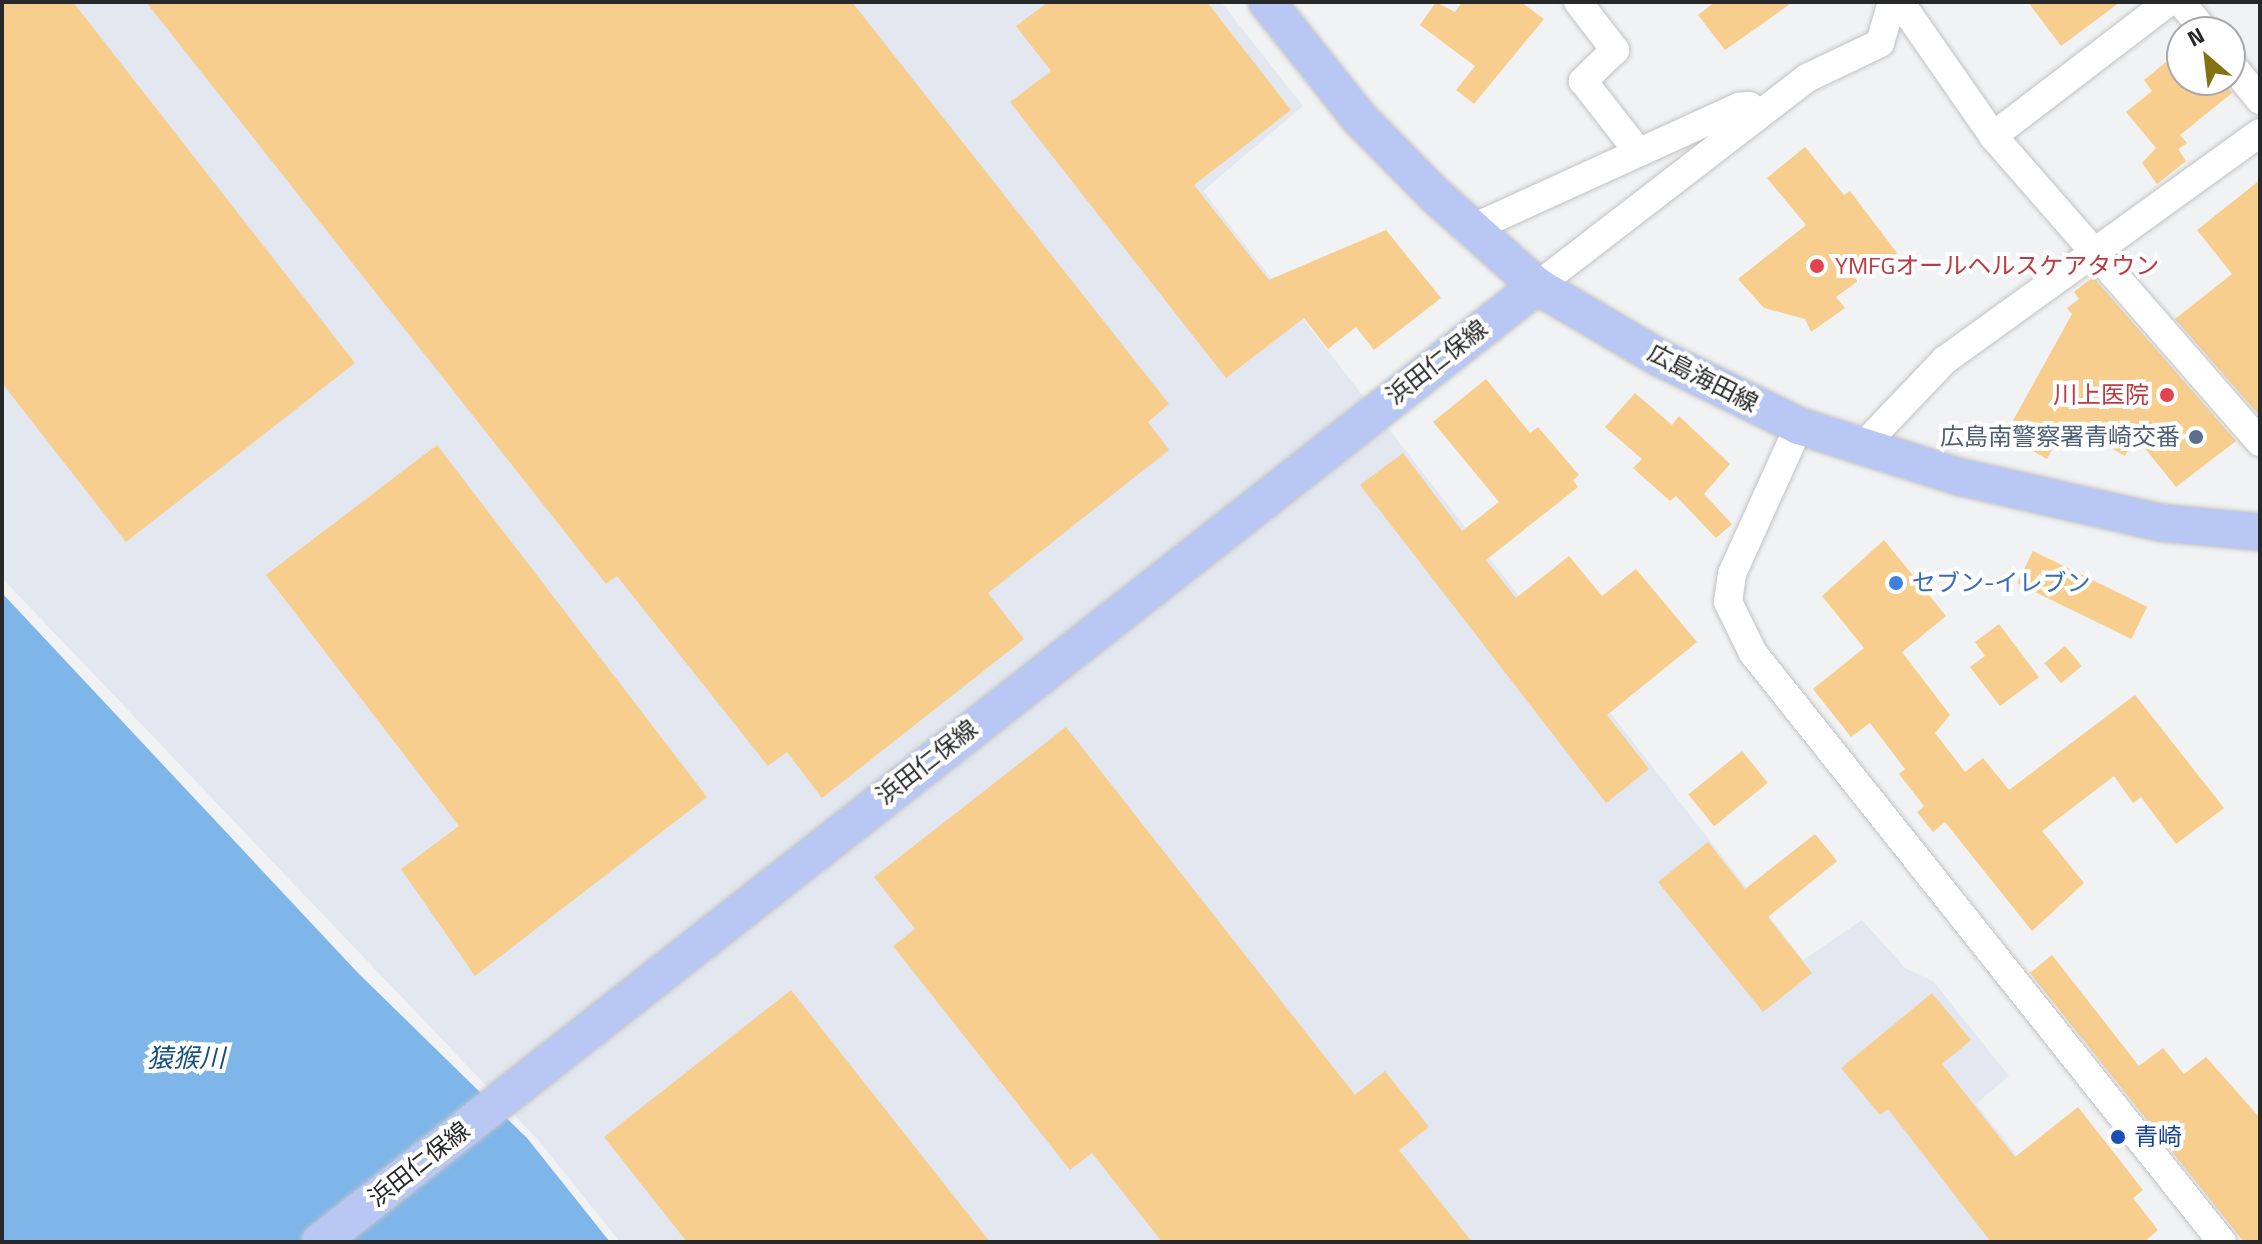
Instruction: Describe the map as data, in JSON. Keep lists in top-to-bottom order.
{
  "streets": {
    "main road": ["浜田仁保線", "広島海田線"]
  },
  "crossings": [
    ["浜田仁保線", "広島海田線"]
  ],
  "water": ["猿猴川"],
  "places": [
    "YMFGオールヘルスケアタウン",
    "川上医院",
    "広島南警察署青崎交番",
    "セブン-イレブン",
    "青崎"
  ],
  "north": "top left"
}
